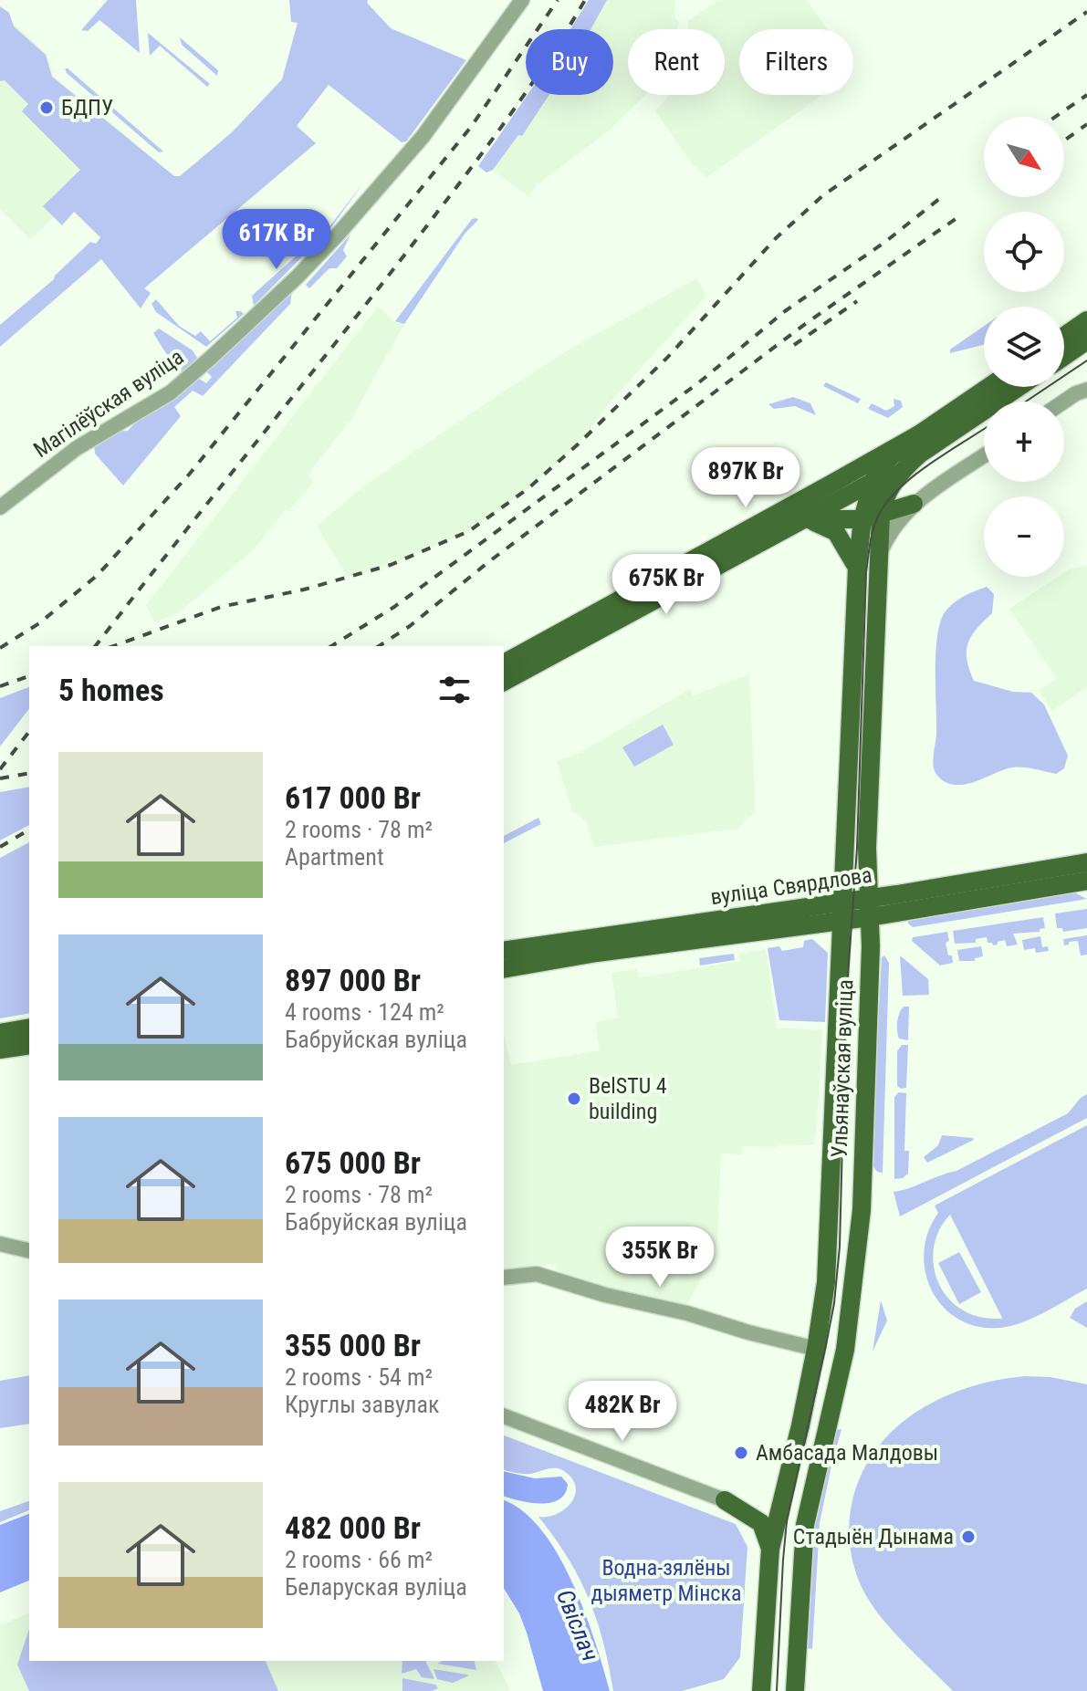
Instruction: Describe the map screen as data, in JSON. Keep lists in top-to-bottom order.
{
  "streets": {
    "main road": ["вуліца Свярдлова", "Ульянаўская вуліца"],
    "street": ["Магілёўская вуліца"]
  },
  "crossings": [
    ["вуліца Свярдлова", "Ульянаўская вуліца"]
  ],
  "water": ["Свіслач"],
  "parks": ["Водна-зялёны дыяметр Мінска"],
  "places": [
    "БДПУ",
    "BelSTU 4 building",
    "Амбасада Малдовы",
    "Стадыён Дынама"
  ],
  "north": "bottom right",
  "page": {
    "chip": ["Buy", "Rent", "Filters"],
    "map_buttons": ["+", "−"],
    "price": [
      "617K Br",
      "897K Br",
      "675K Br",
      "355K Br",
      "482K Br"
    ],
    "heading": "5 homes",
    "list": [
      {
        "name": "617 000 Br",
        "note": "2 rooms · 78 m² · Apartment"
      },
      {
        "name": "897 000 Br",
        "note": "4 rooms · 124 m² · Бабруйская вуліца"
      },
      {
        "name": "675 000 Br",
        "note": "2 rooms · 78 m² · Бабруйская вуліца"
      },
      {
        "name": "355 000 Br",
        "note": "2 rooms · 54 m² · Круглы завулак"
      },
      {
        "name": "482 000 Br",
        "note": "2 rooms · 66 m² · Беларуская вуліца"
      }
    ]
  }
}
